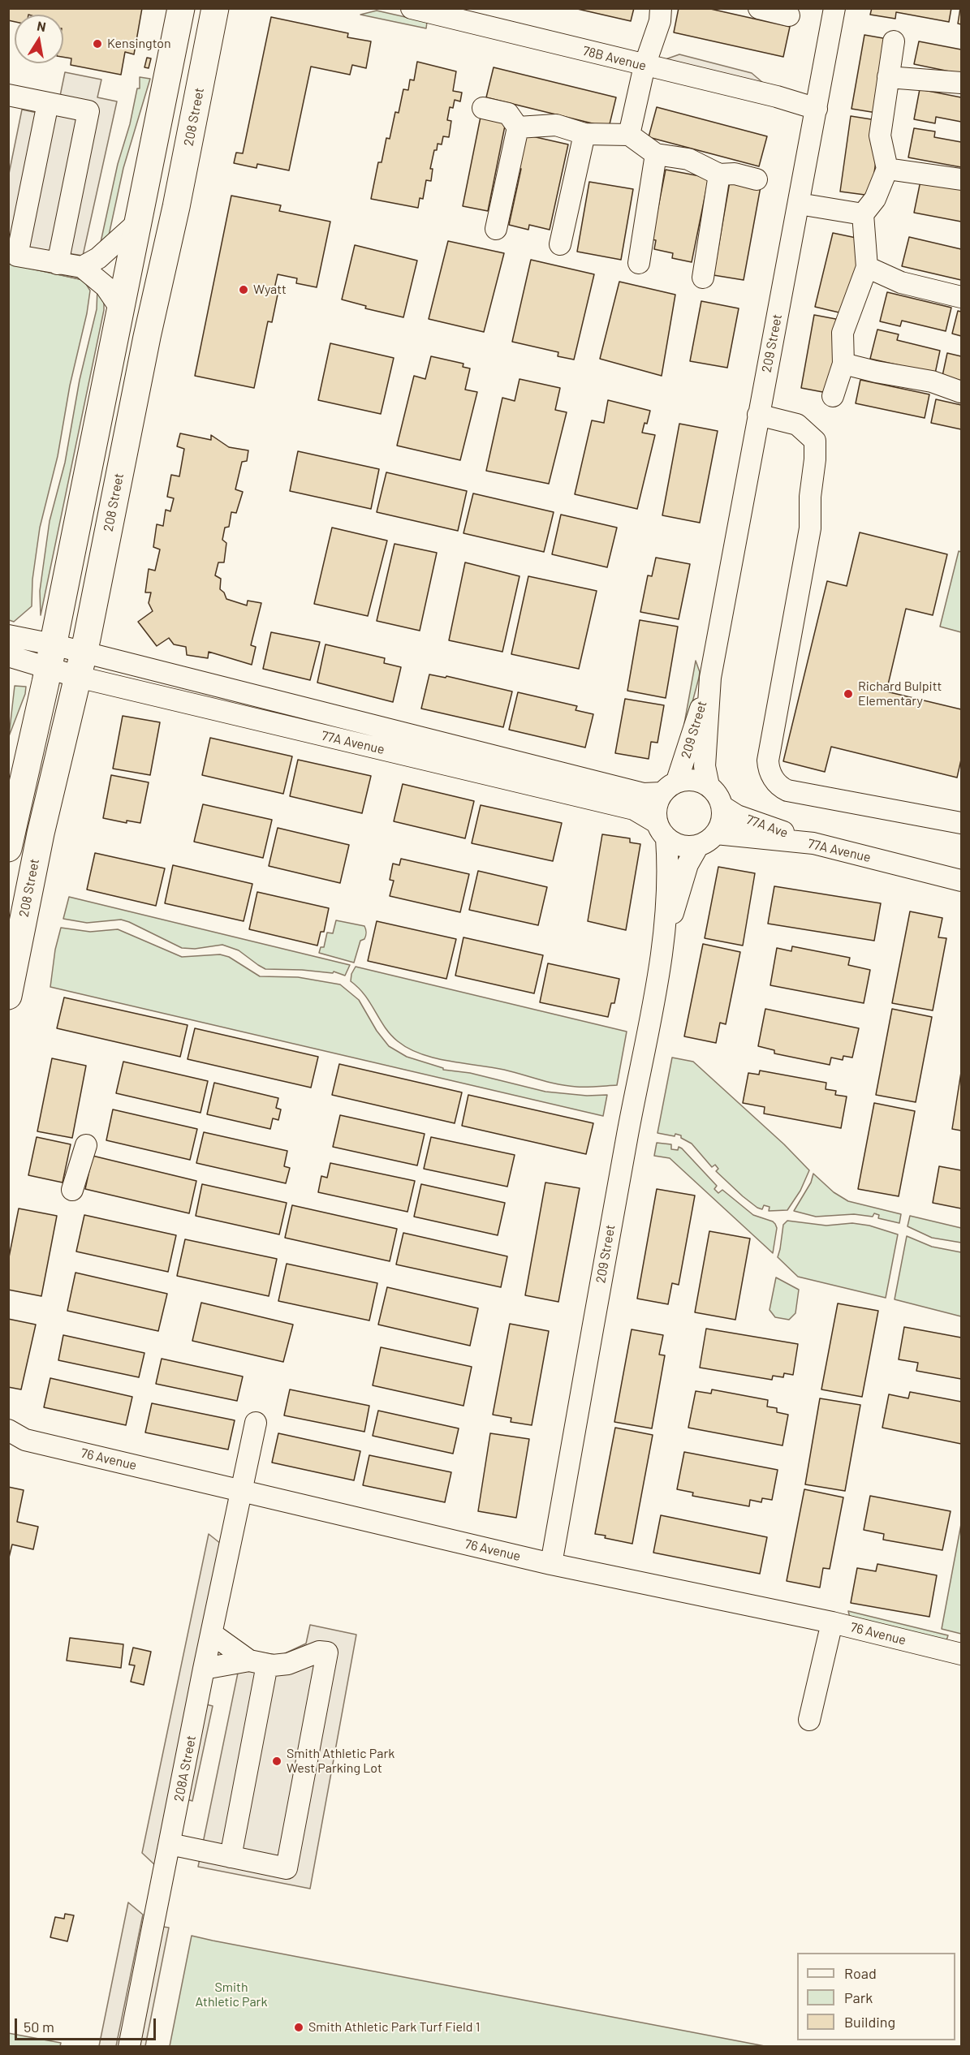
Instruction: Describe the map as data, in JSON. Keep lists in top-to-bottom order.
{
  "streets": {
    "main road": ["208 Street"],
    "street": [
      "78B Avenue",
      "209 Street",
      "77A Avenue",
      "77A Ave",
      "76 Avenue",
      "208A Street"
    ]
  },
  "crossings": [
    ["78B Avenue", "209 Street"],
    ["208 Street", "77A Avenue"],
    ["209 Street", "77A Avenue"],
    ["209 Street", "77A Ave"],
    ["209 Street", "76 Avenue"],
    ["77A Avenue", "77A Ave"],
    ["76 Avenue", "208A Street"]
  ],
  "parks": ["Smith Athletic Park"],
  "places": [
    "Kensington",
    "Wyatt",
    "Richard Bulpitt Elementary",
    "Smith Athletic Park West Parking Lot",
    "Smith Athletic Park Turf Field 1"
  ],
  "legend": ["Road", "Park", "Building"],
  "scale_bar": "50 m",
  "north": "top"
}
